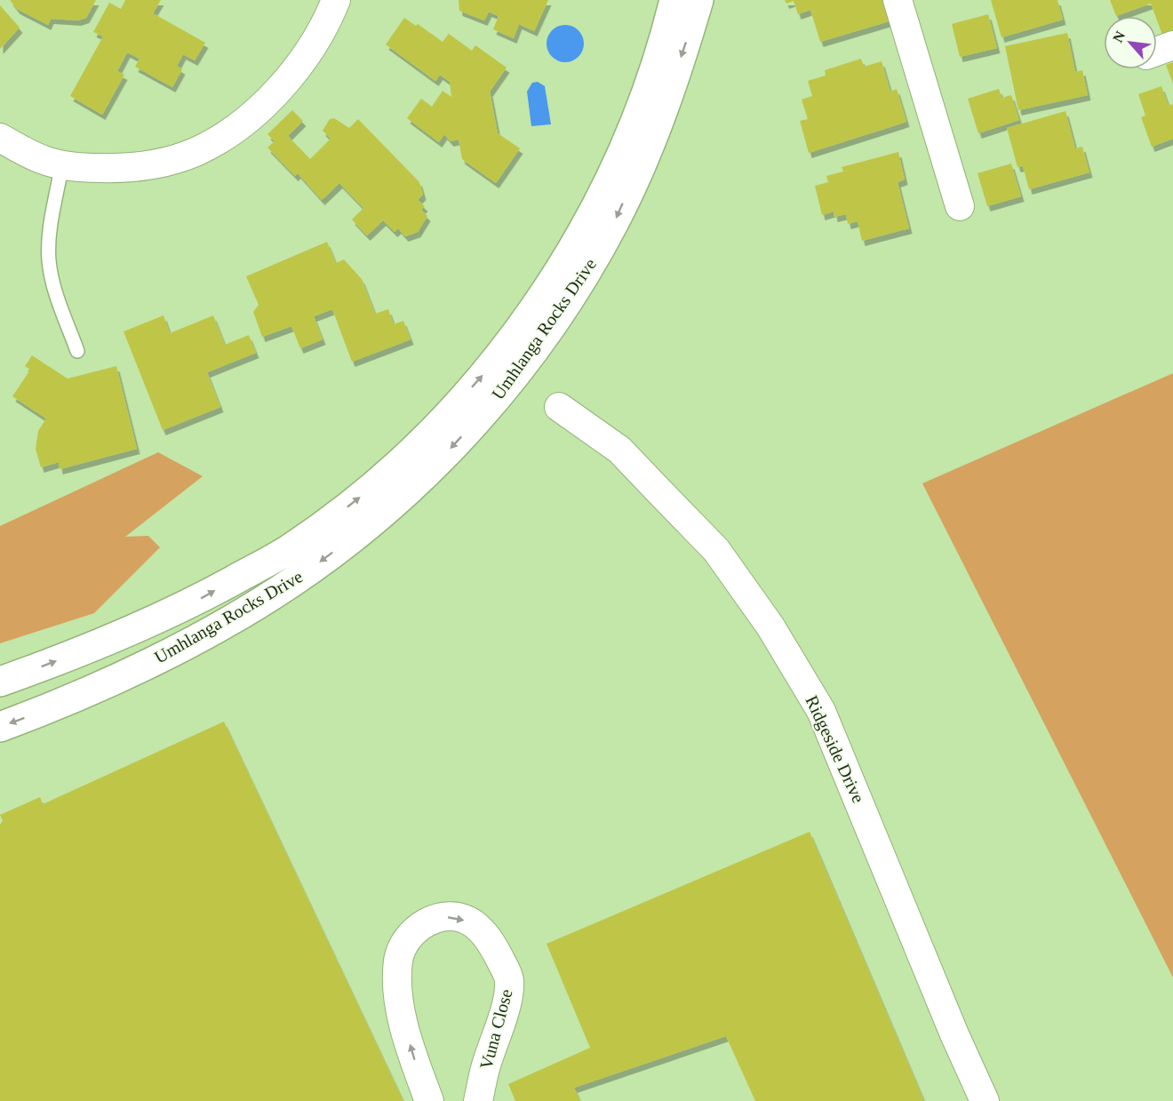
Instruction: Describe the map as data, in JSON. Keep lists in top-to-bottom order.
{
  "streets": {
    "main road": ["Umhlanga Rocks Drive"],
    "street": ["Ridgeside Drive", "Vuna Close"]
  },
  "north": "top left"
}
